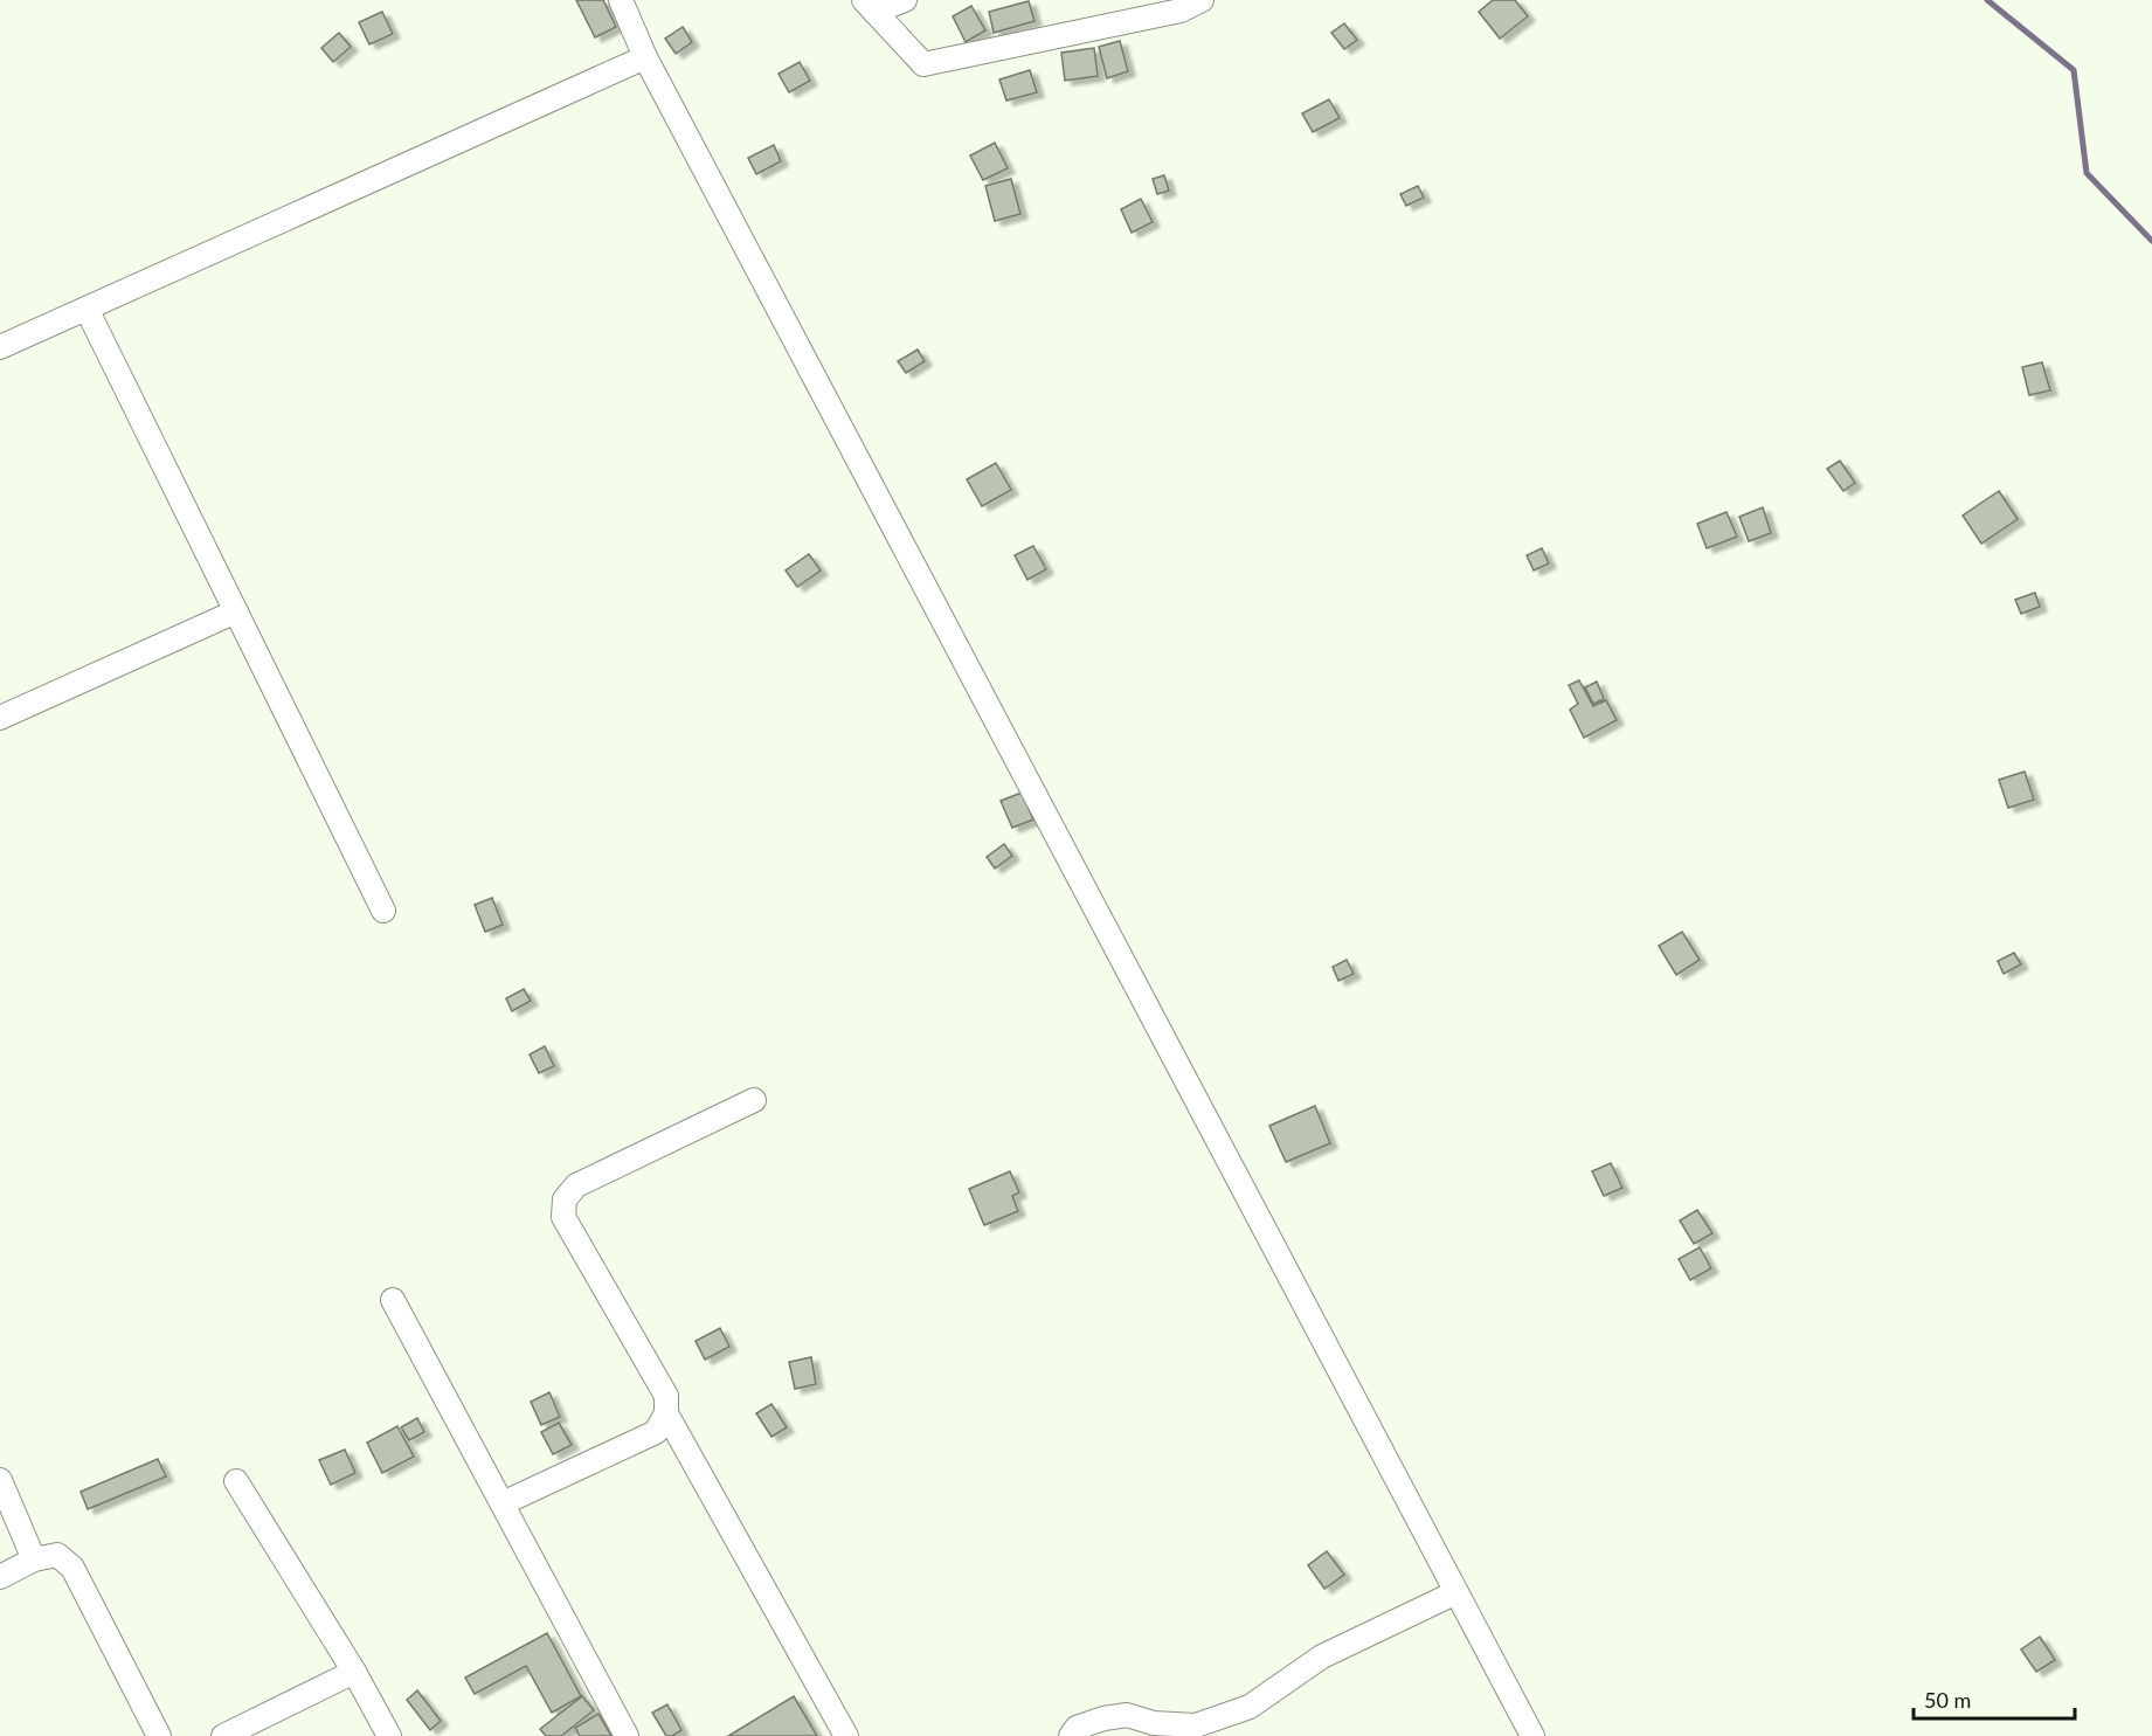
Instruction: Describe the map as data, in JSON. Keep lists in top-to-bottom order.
{
  "scale_bar": "50 m"
}
